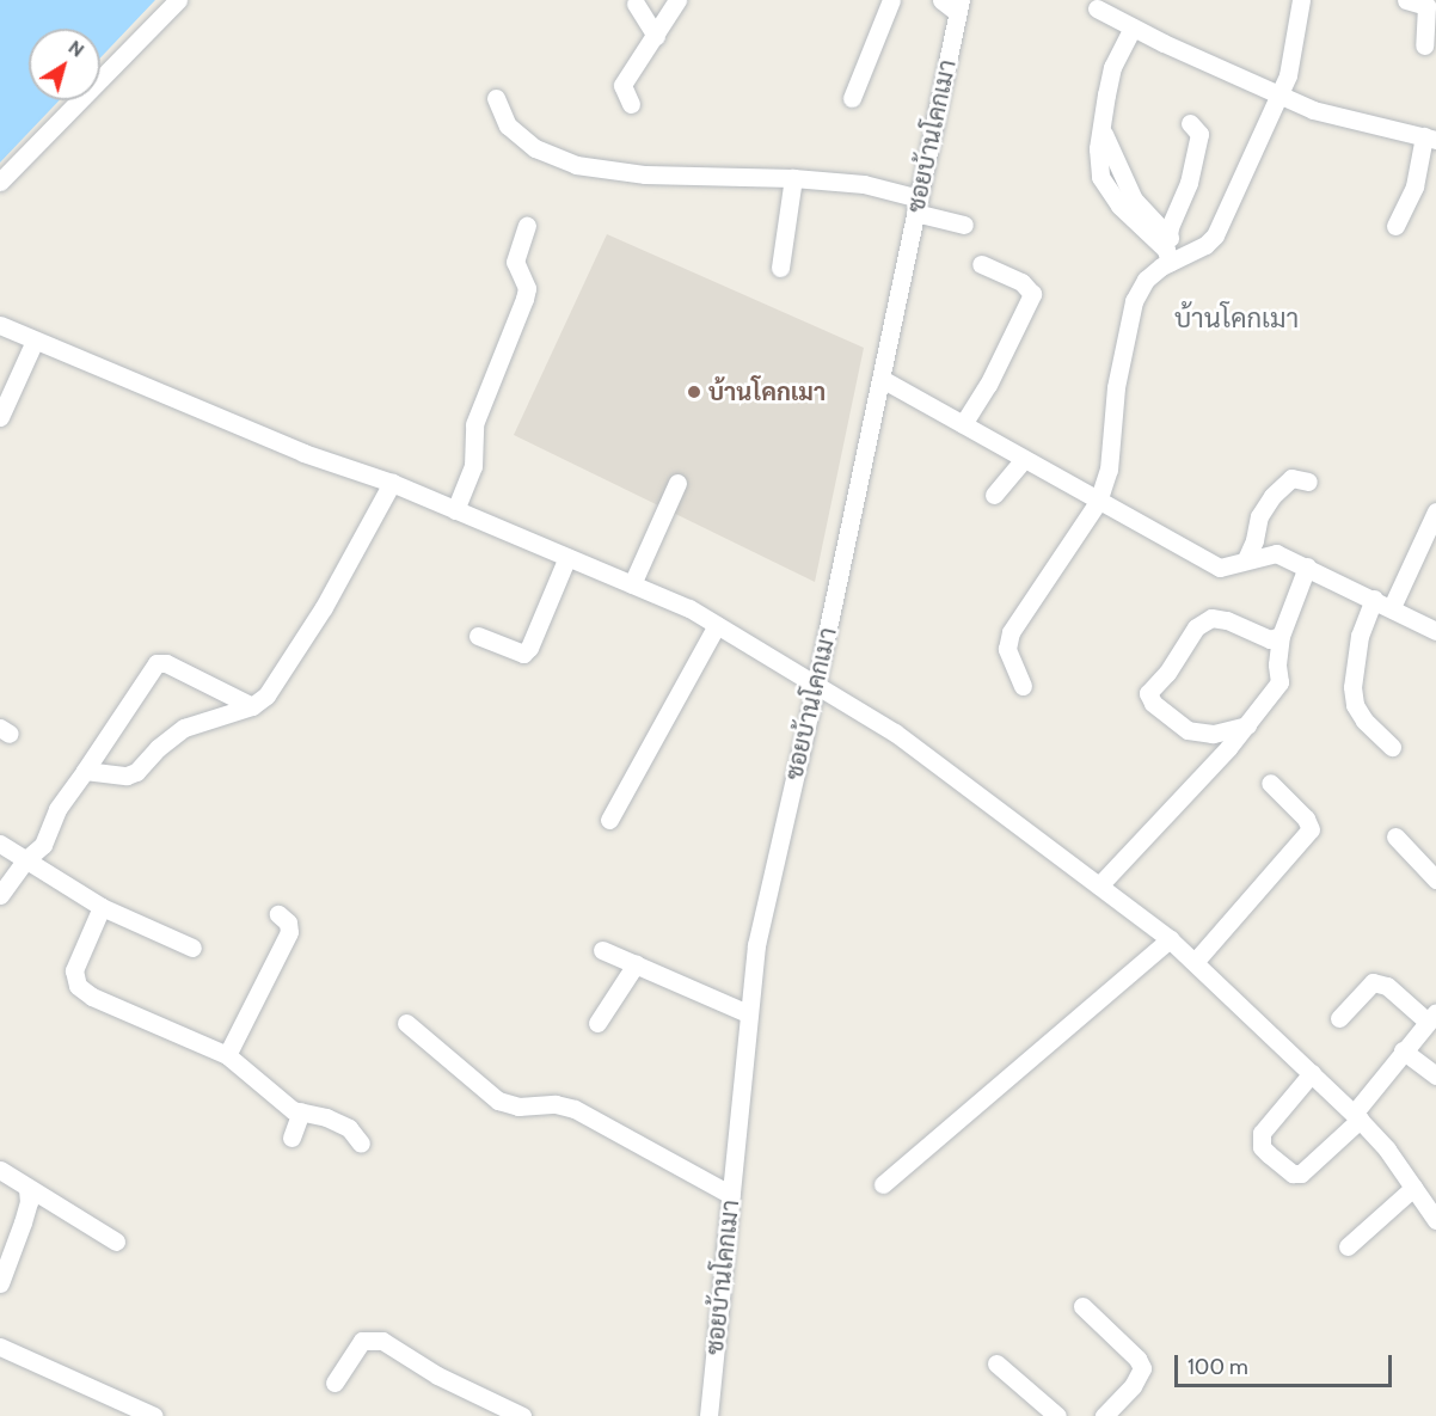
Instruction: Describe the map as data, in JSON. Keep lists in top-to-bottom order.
{
  "streets": {
    "street": ["ซอยบ้านโคกเมา"]
  },
  "districts": ["บ้านโคกเมา"],
  "places": ["บ้านโคกเมา"],
  "scale_bar": "100 m",
  "north": "top right"
}
